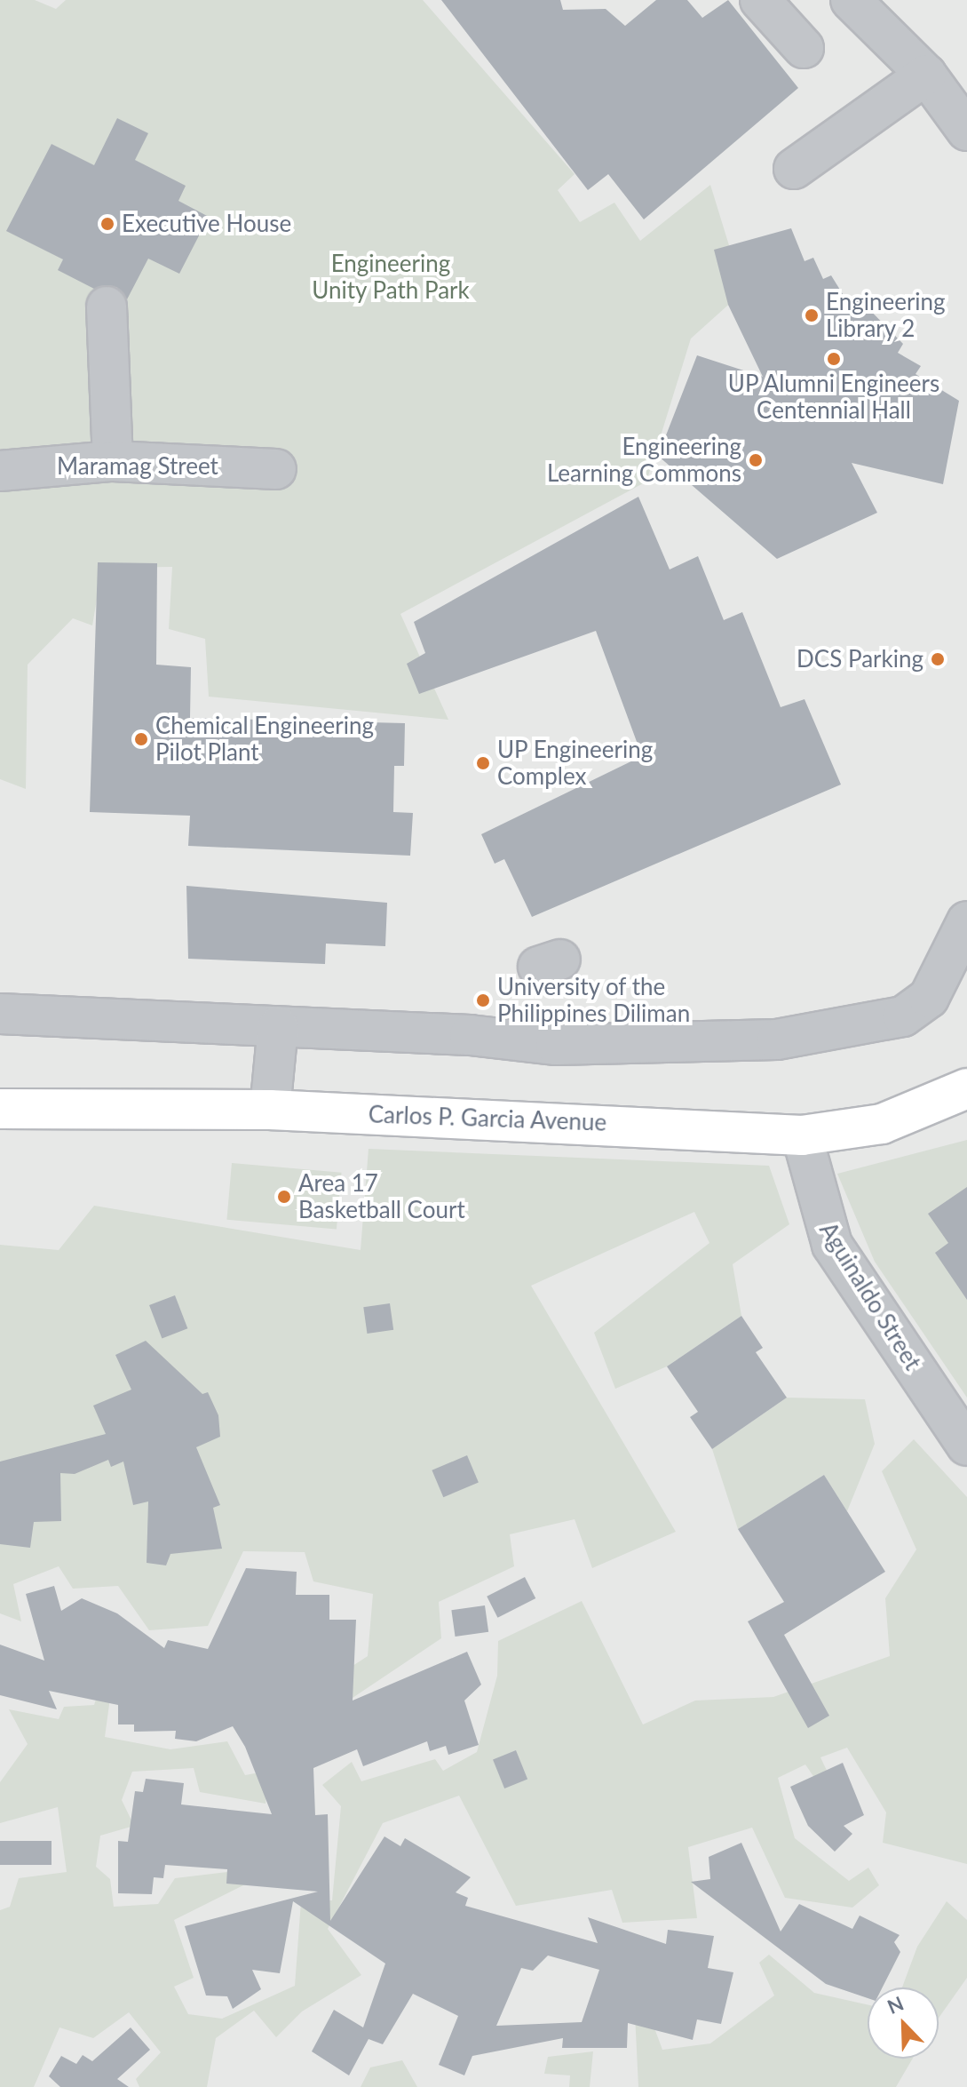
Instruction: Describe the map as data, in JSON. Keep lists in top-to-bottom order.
{
  "streets": {
    "main road": ["Carlos P. Garcia Avenue"],
    "street": ["Maramag Street", "Aguinaldo Street"]
  },
  "crossings": [
    ["Carlos P. Garcia Avenue", "Aguinaldo Street"]
  ],
  "parks": ["Engineering Unity Path Park"],
  "places": [
    "Executive House",
    "Engineering Library 2",
    "UP Alumni Engineers Centennial Hall",
    "Engineering Learning Commons",
    "DCS Parking",
    "Chemical Engineering Pilot Plant",
    "UP Engineering Complex",
    "University of the Philippines Diliman",
    "Area 17 Basketball Court"
  ],
  "north": "top left"
}
